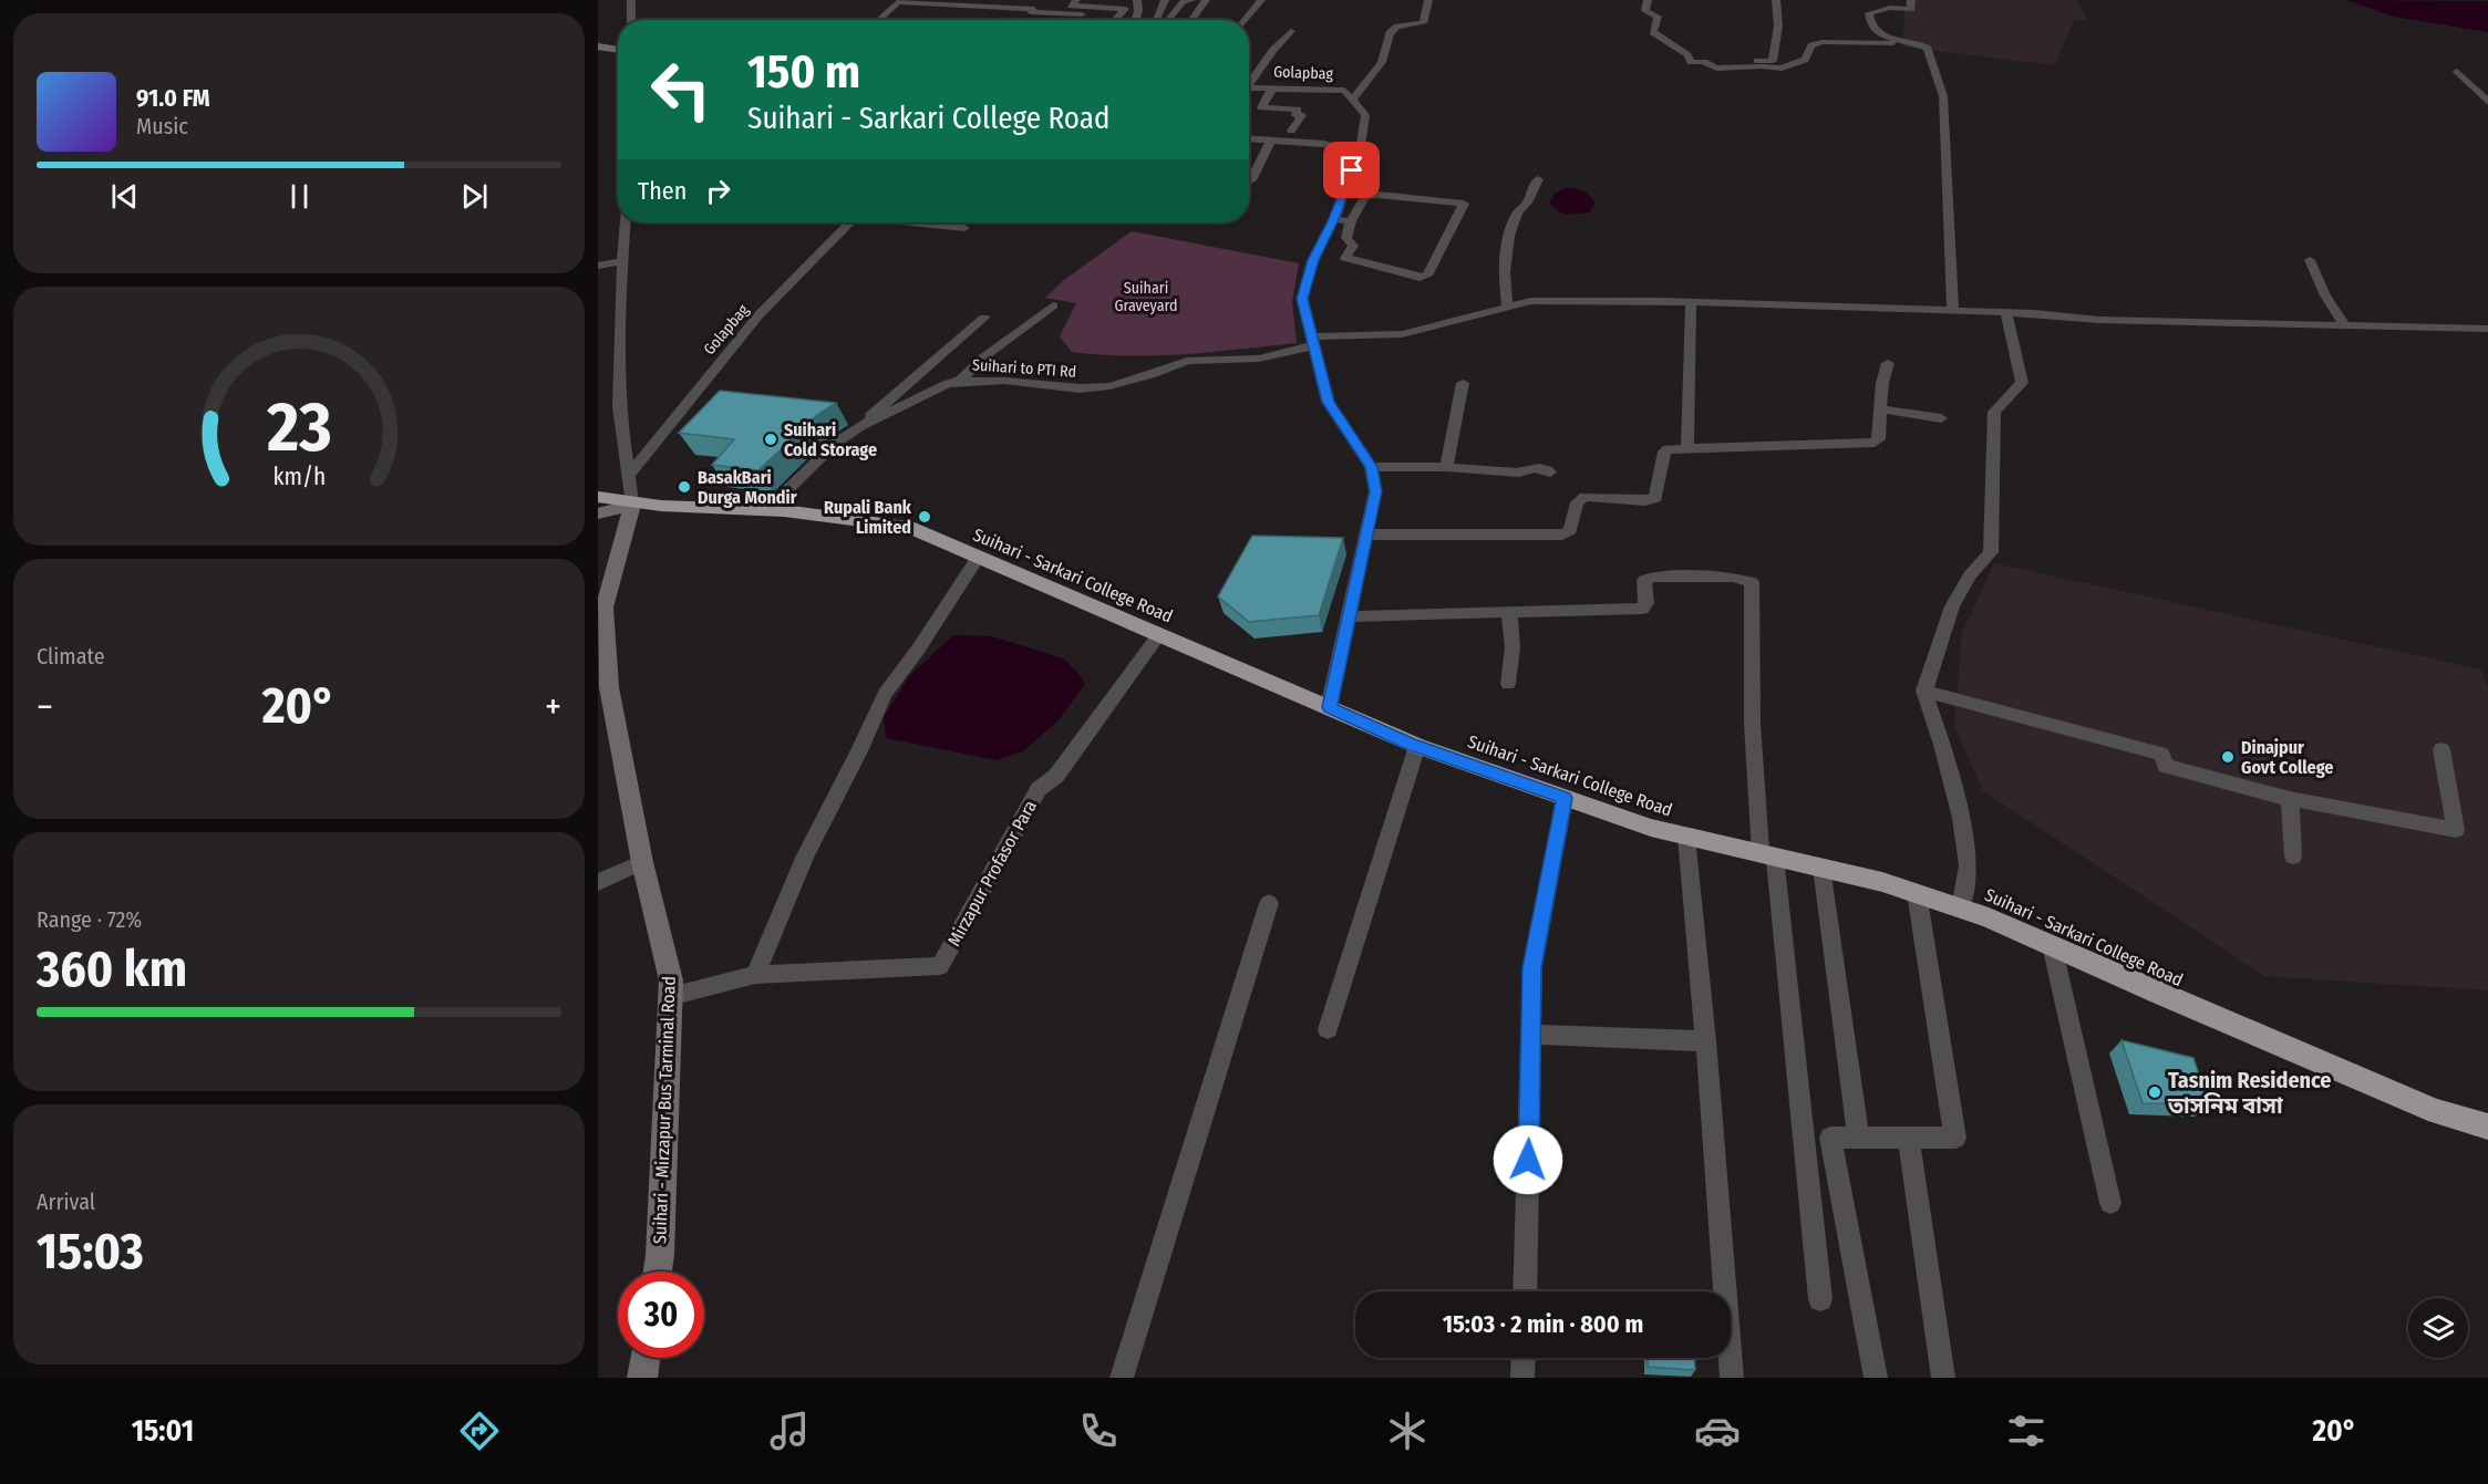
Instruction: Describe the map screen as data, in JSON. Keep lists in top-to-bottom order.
{
  "streets": {
    "highway": ["Suihari - Sarkari College Road"],
    "street": [
      "Golapbag",
      "Suihari to PTI Rd",
      "Mirzapur Profasor Para",
      "Suihari - Mirzapur Bus Tarminal Road"
    ]
  },
  "crossings": [
    ["Golapbag", "Suihari to PTI Rd"],
    ["Golapbag", "Suihari - Sarkari College Road"],
    ["Suihari to PTI Rd", "Suihari - Sarkari College Road"],
    ["Suihari - Sarkari College Road", "Mirzapur Profasor Para"],
    ["Suihari - Sarkari College Road", "Suihari - Mirzapur Bus Tarminal Road"],
    ["Mirzapur Profasor Para", "Suihari - Mirzapur Bus Tarminal Road"]
  ],
  "parks": ["Suihari Graveyard"],
  "places": [
    "Suihari Cold Storage",
    "BasakBari Durga Mondir",
    "Rupali Bank Limited",
    "Dinajpur Govt College",
    "Tasnim Residence তাসনিম বাসা"
  ],
  "page": {
    "turn": ["150 m", "Suihari - Sarkari College Road"],
    "song": ["91.0 FM", "Music"],
    "then": "Then",
    "tile": [
      "Climate",
      ["Range · 72%", "360 km"],
      ["Arrival", "15:03"]
    ],
    "heat": ["−", "20°", "+"],
    "limit": "30",
    "trip": "15:03 · 2 min · 800 m",
    "tabs": ["15:01", "20°"],
    "gauge": ["23", "km/h"]
  }
}
